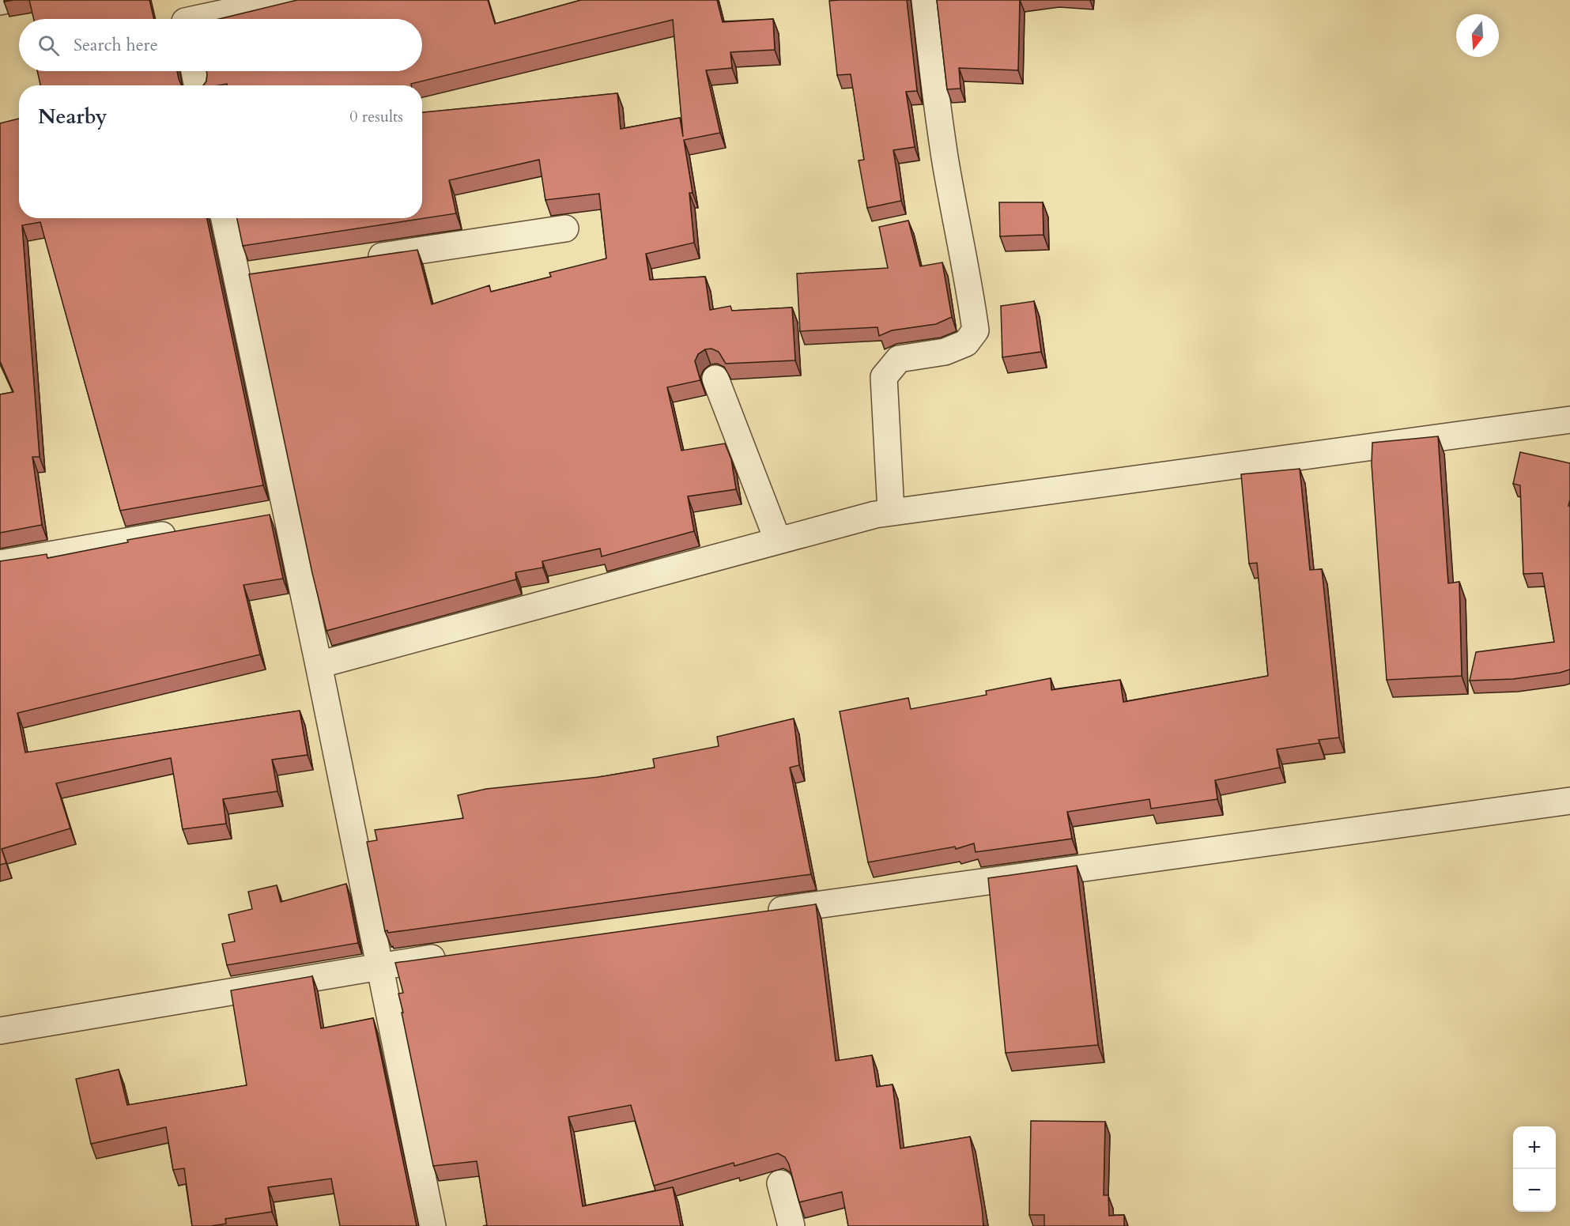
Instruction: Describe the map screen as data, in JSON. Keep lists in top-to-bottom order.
{
  "north": "bottom",
  "page": {
    "search": "Search here",
    "heading": ["Nearby", "0 results"],
    "map_buttons": ["+", "−"]
  }
}
